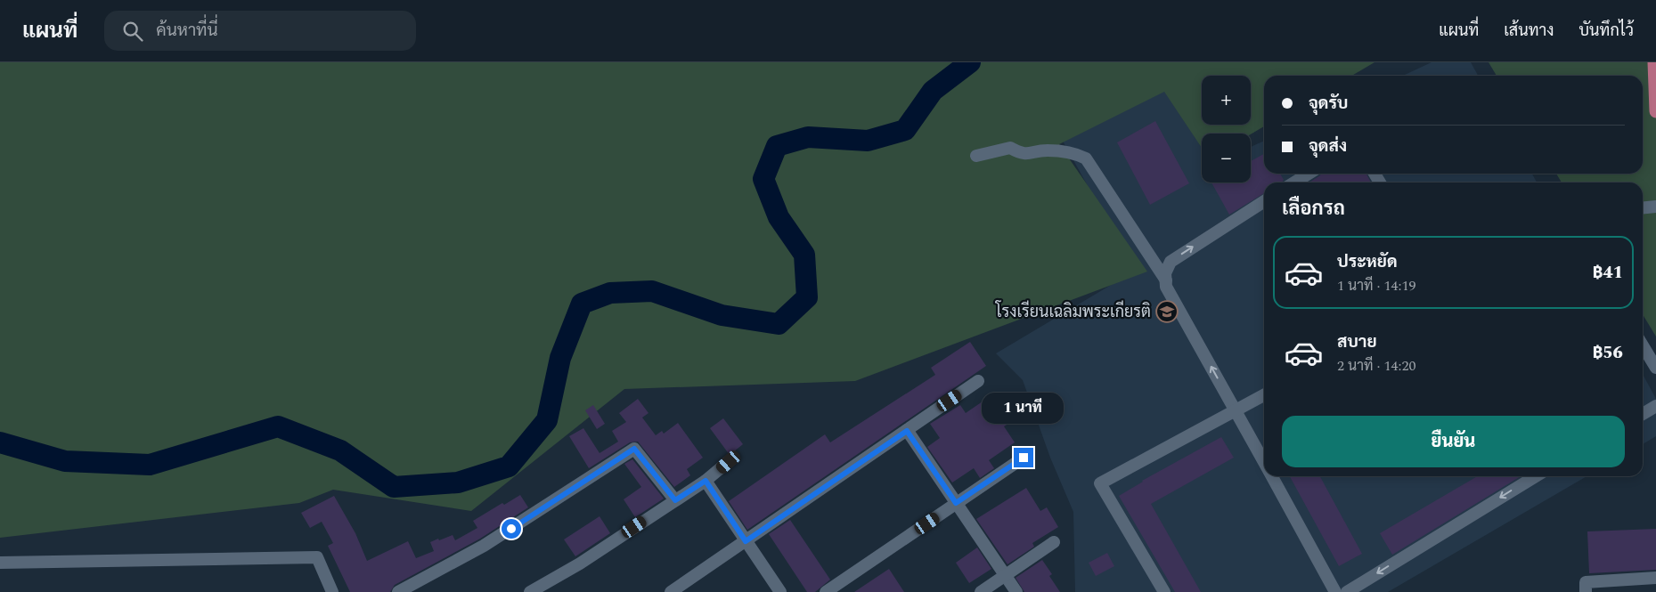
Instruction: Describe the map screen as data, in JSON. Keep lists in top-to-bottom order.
{
  "places": {
    "school or university": ["โรงเรียนเฉลิมพระเกียรติ"]
  },
  "page": {
    "header": "แผนที่",
    "search": "ค้นหาที่นี่",
    "nav": ["แผนที่", "เส้นทาง", "บันทึกไว้"],
    "map_buttons": ["+", "−"],
    "banner": ["จุดรับ", "จุดส่ง"],
    "heading": "เลือกรถ",
    "list": [
      {
        "name": "ประหยัด",
        "note": "1 นาที · 14:19",
        "value": "฿41"
      },
      {
        "name": "สบาย",
        "note": "2 นาที · 14:20",
        "value": "฿56"
      }
    ],
    "bubble": "1 นาที",
    "buttons": "ยืนยัน"
  }
}
